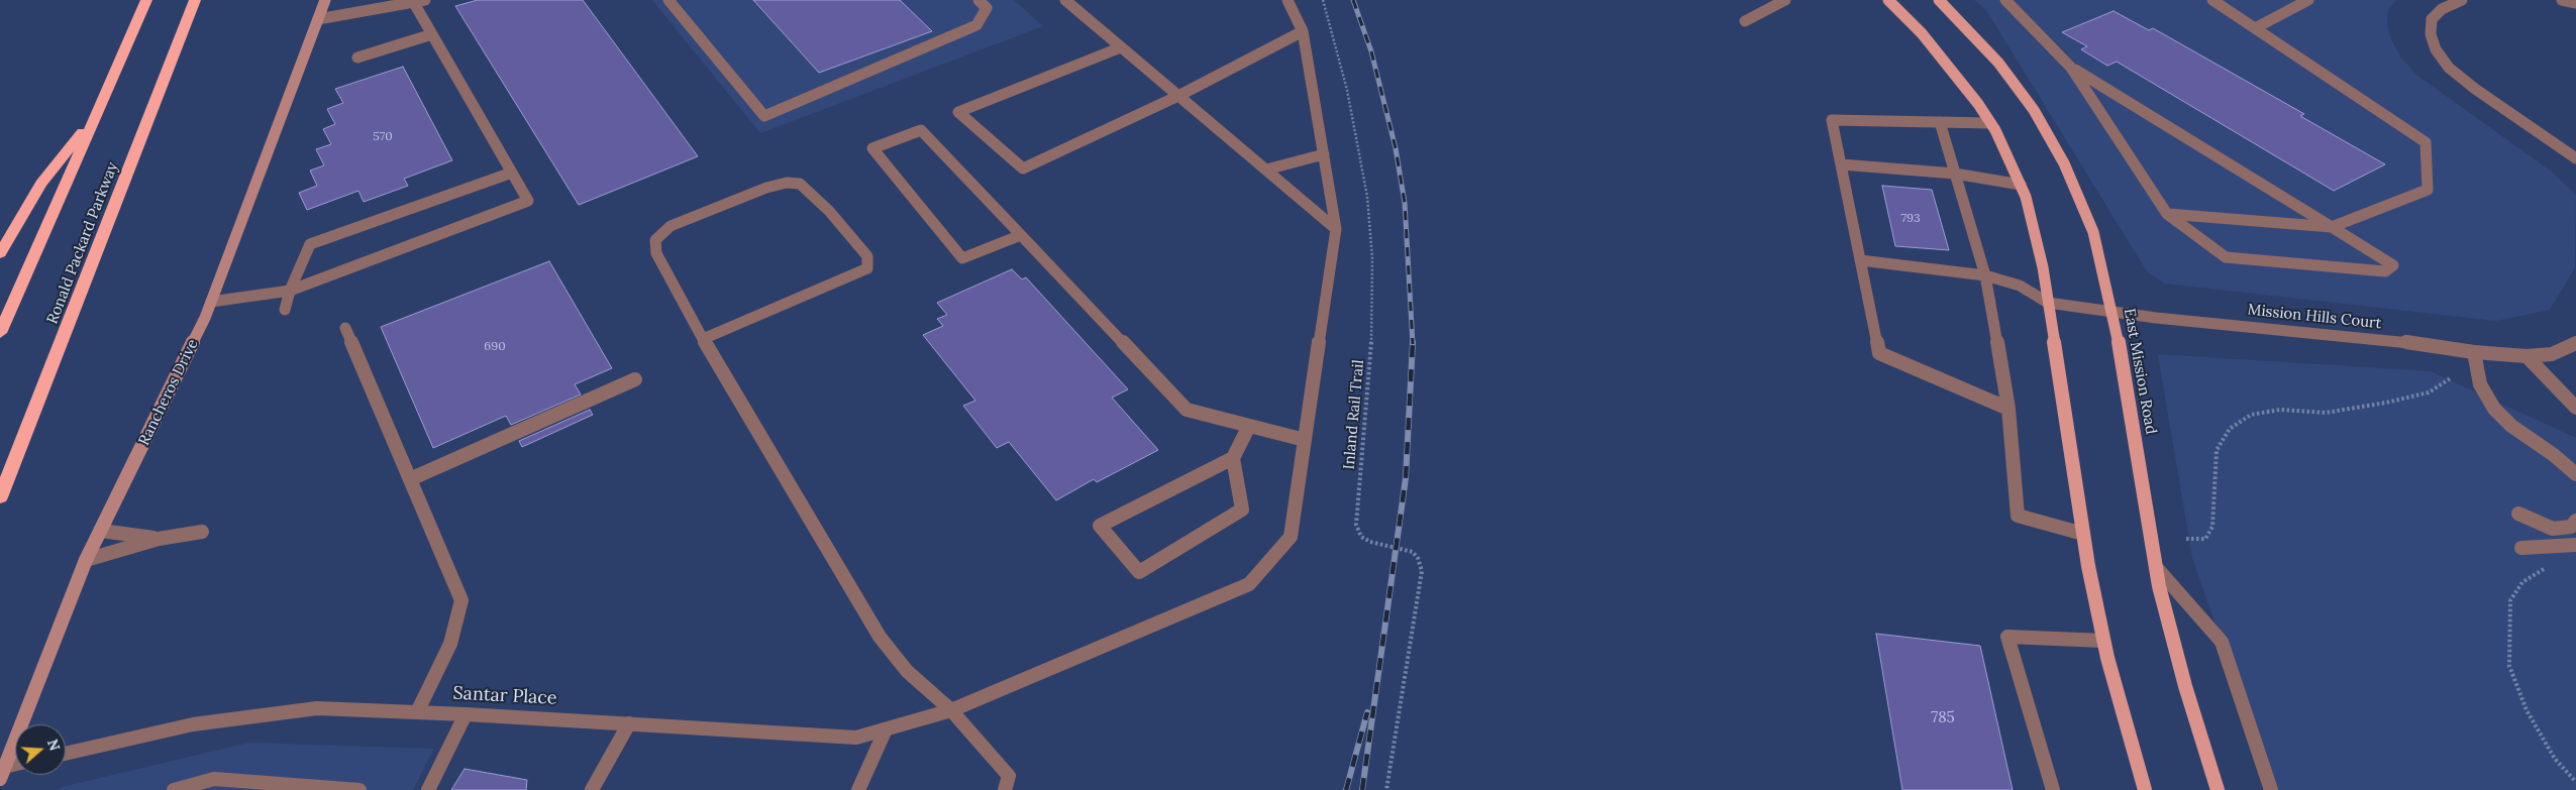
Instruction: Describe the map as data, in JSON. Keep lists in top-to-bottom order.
{
  "streets": {
    "highway": ["Ronald Packard Parkway"],
    "main road": ["East Mission Road", "Rancheros Drive"],
    "street": ["Mission Hills Court", "Santar Place"],
    "path": ["Inland Rail Trail"]
  },
  "crossings": [
    ["Mission Hills Court", "East Mission Road"]
  ],
  "house_numbers": [
    "570",
    "793",
    "690",
    "785"
  ],
  "north": "right"
}
